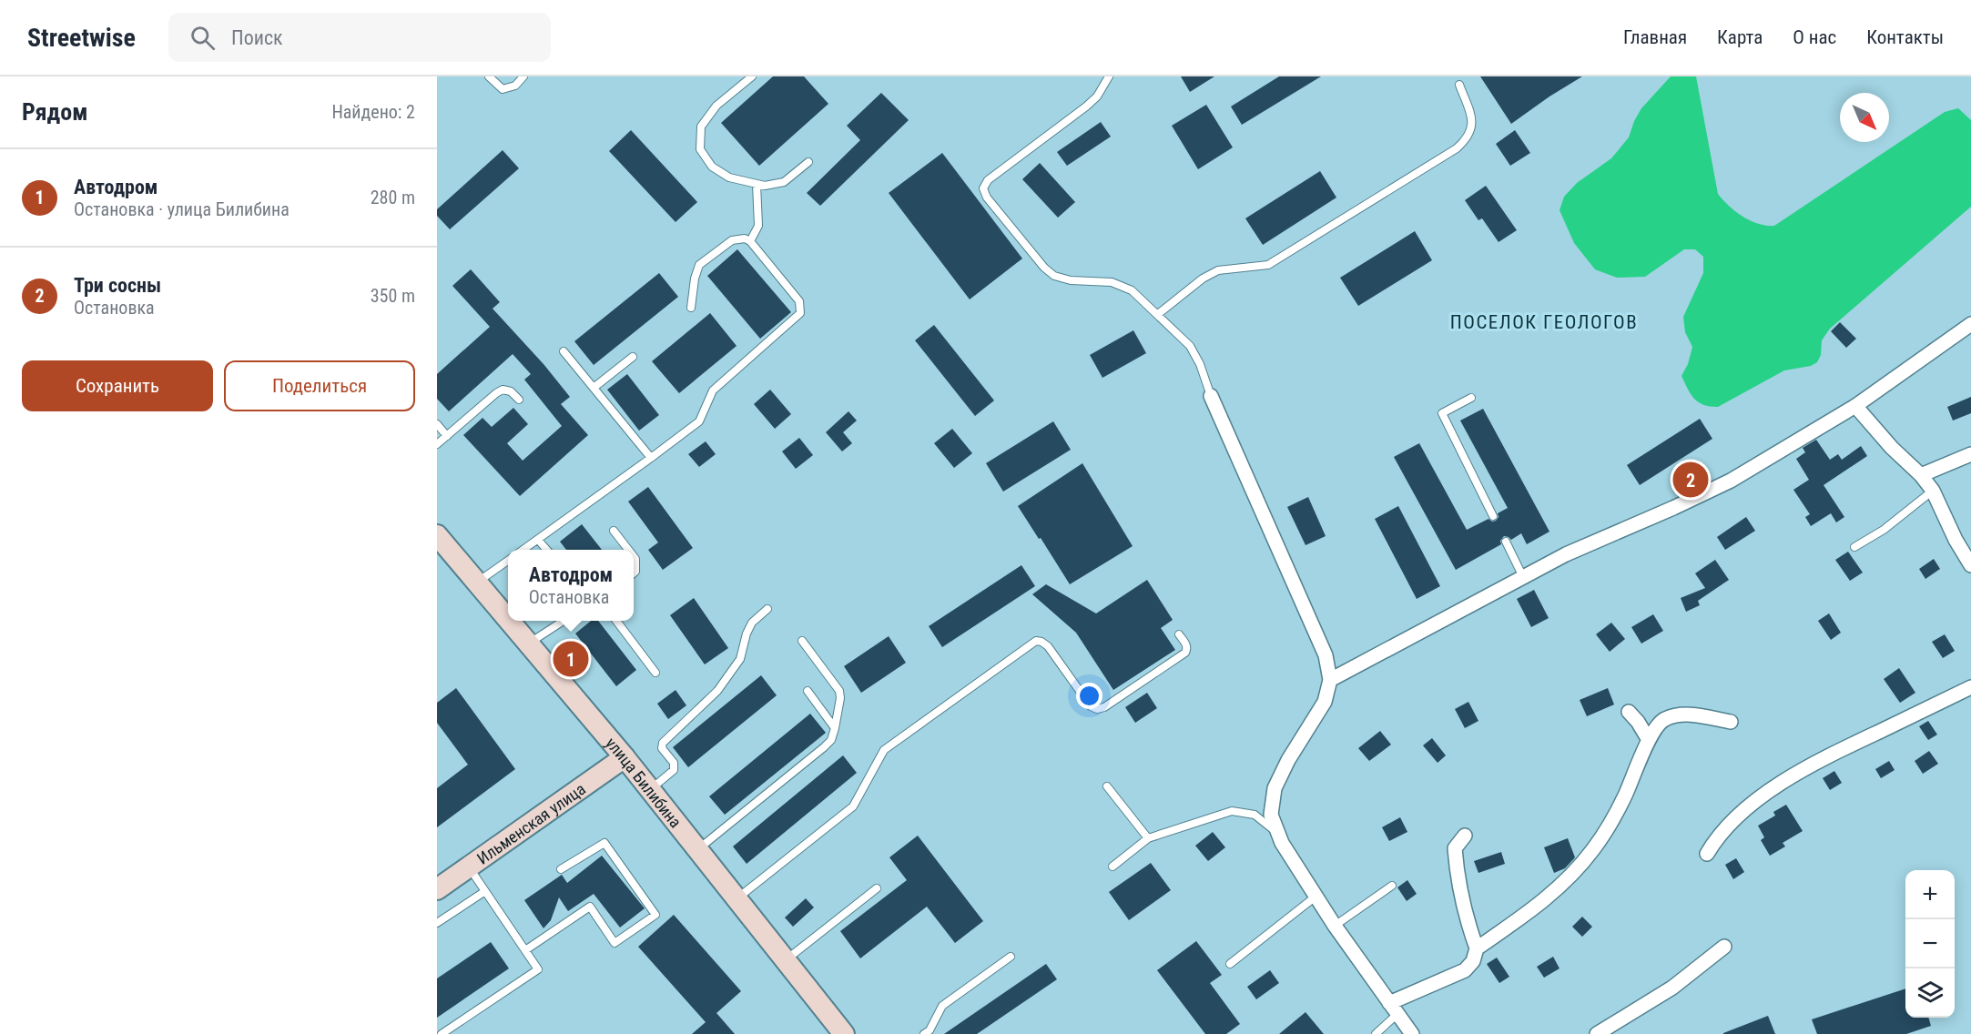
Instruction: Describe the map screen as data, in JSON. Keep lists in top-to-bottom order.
{
  "streets": {
    "main road": ["улица Билибина", "Ильменская улица"]
  },
  "crossings": [
    ["улица Билибина", "Ильменская улица"]
  ],
  "districts": ["ПОСЕЛОК ГЕОЛОГОВ"],
  "north": "bottom right",
  "page": {
    "header": "Streetwise",
    "search": "Поиск",
    "nav": [
      "Главная",
      "Карта",
      "О нас",
      "Контакты"
    ],
    "heading": ["Рядом", "Найдено: 2"],
    "list": [
      {
        "mark": "1",
        "name": "Автодром",
        "note": "Остановка · улица Билибина",
        "value": "280 m"
      },
      {
        "mark": "2",
        "name": "Три сосны",
        "note": "Остановка",
        "value": "350 m"
      }
    ],
    "buttons": ["Сохранить", "Поделиться"],
    "pins": ["2", "1"],
    "popup": ["Автодром", "Остановка"],
    "map_buttons": ["+", "−"]
  }
}
